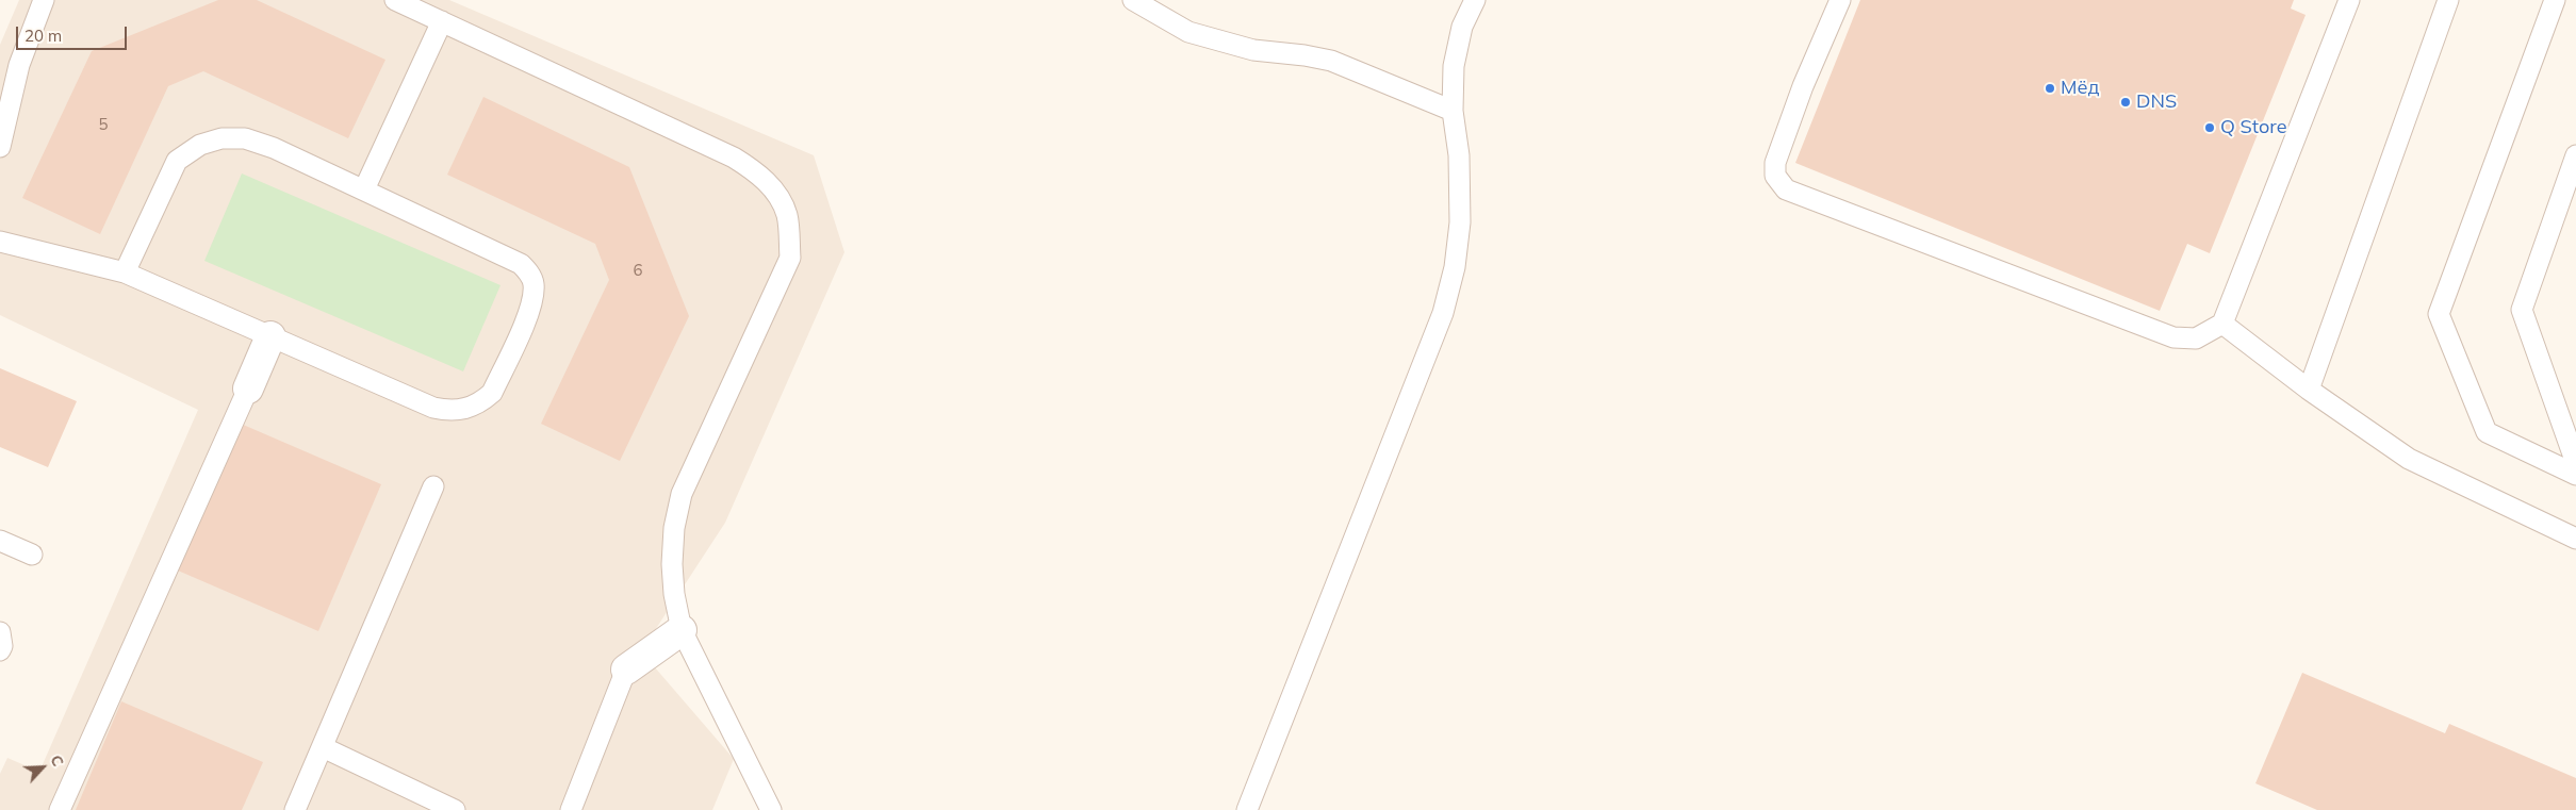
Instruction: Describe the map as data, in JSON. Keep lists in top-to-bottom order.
{
  "places": ["Мёд", "DNS", "Q Store"],
  "house_numbers": ["5", "6"],
  "scale_bar": "20 m",
  "north": "top right"
}
